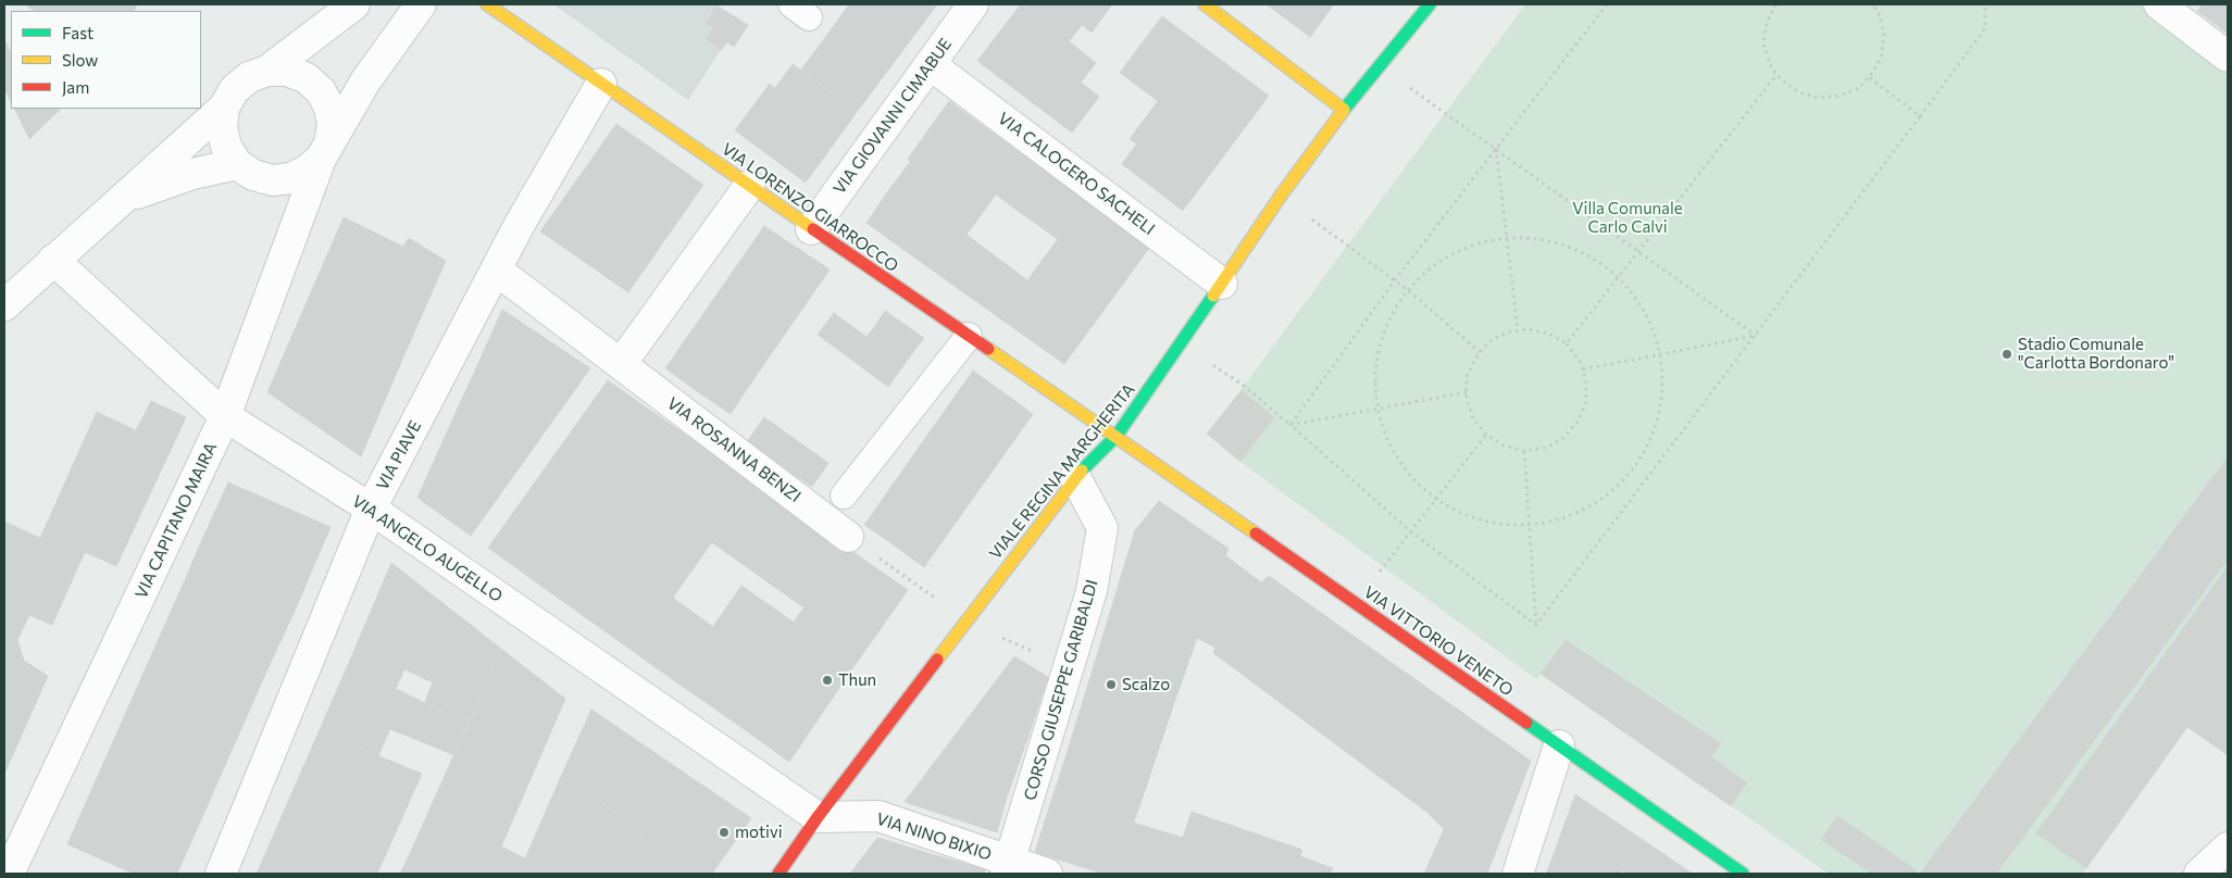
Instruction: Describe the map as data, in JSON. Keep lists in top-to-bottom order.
{
  "streets": {
    "street": [
      "VIA GIOVANNI CIMABUE",
      "VIA CALOGERO SACHELI",
      "VIA LORENZO GIARROCCO",
      "VIA ROSANNA BENZI",
      "VIA PIAVE",
      "VIALE REGINA MARGHERITA",
      "VIA CAPITANO MAIRA",
      "VIA ANGELO AUGELLO",
      "VIA VITTORIO VENETO",
      "CORSO GIUSEPPE GARIBALDI",
      "VIA NINO BIXIO"
    ]
  },
  "crossings": [
    ["VIA GIOVANNI CIMABUE", "VIA CALOGERO SACHELI"],
    ["VIA GIOVANNI CIMABUE", "VIA LORENZO GIARROCCO"],
    ["VIA CALOGERO SACHELI", "VIALE REGINA MARGHERITA"],
    ["VIA LORENZO GIARROCCO", "VIA PIAVE"],
    ["VIA LORENZO GIARROCCO", "VIALE REGINA MARGHERITA"],
    ["VIA LORENZO GIARROCCO", "VIA VITTORIO VENETO"],
    ["VIA ROSANNA BENZI", "VIA PIAVE"],
    ["VIA PIAVE", "VIA ANGELO AUGELLO"],
    ["VIALE REGINA MARGHERITA", "VIA ANGELO AUGELLO"],
    ["VIALE REGINA MARGHERITA", "VIA VITTORIO VENETO"],
    ["VIALE REGINA MARGHERITA", "CORSO GIUSEPPE GARIBALDI"],
    ["VIALE REGINA MARGHERITA", "VIA NINO BIXIO"],
    ["VIA CAPITANO MAIRA", "VIA ANGELO AUGELLO"],
    ["VIA ANGELO AUGELLO", "VIA NINO BIXIO"],
    ["CORSO GIUSEPPE GARIBALDI", "VIA NINO BIXIO"]
  ],
  "parks": ["Villa Comunale Carlo Calvi"],
  "places": [
    "Stadio Comunale \"Carlotta Bordonaro\"",
    "Thun",
    "Scalzo",
    "motivi"
  ],
  "legend": ["Fast", "Slow", "Jam"]
}
